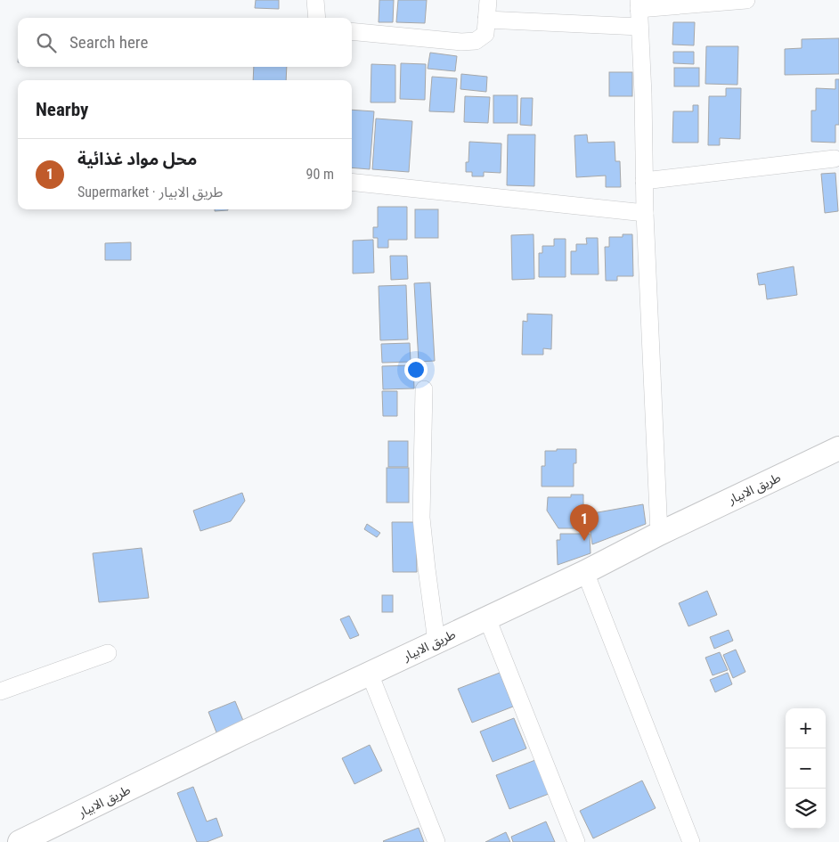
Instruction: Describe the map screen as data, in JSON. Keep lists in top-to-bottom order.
{
  "streets": {
    "main road": ["طريق الابيار"]
  },
  "page": {
    "search": "Search here",
    "heading": "Nearby",
    "list": [
      {
        "mark": "1",
        "name": "محل مواد غذائية",
        "note": "Supermarket · طريق الابيار",
        "value": "90 m"
      }
    ],
    "pins": "1",
    "map_buttons": ["+", "−"]
  }
}
